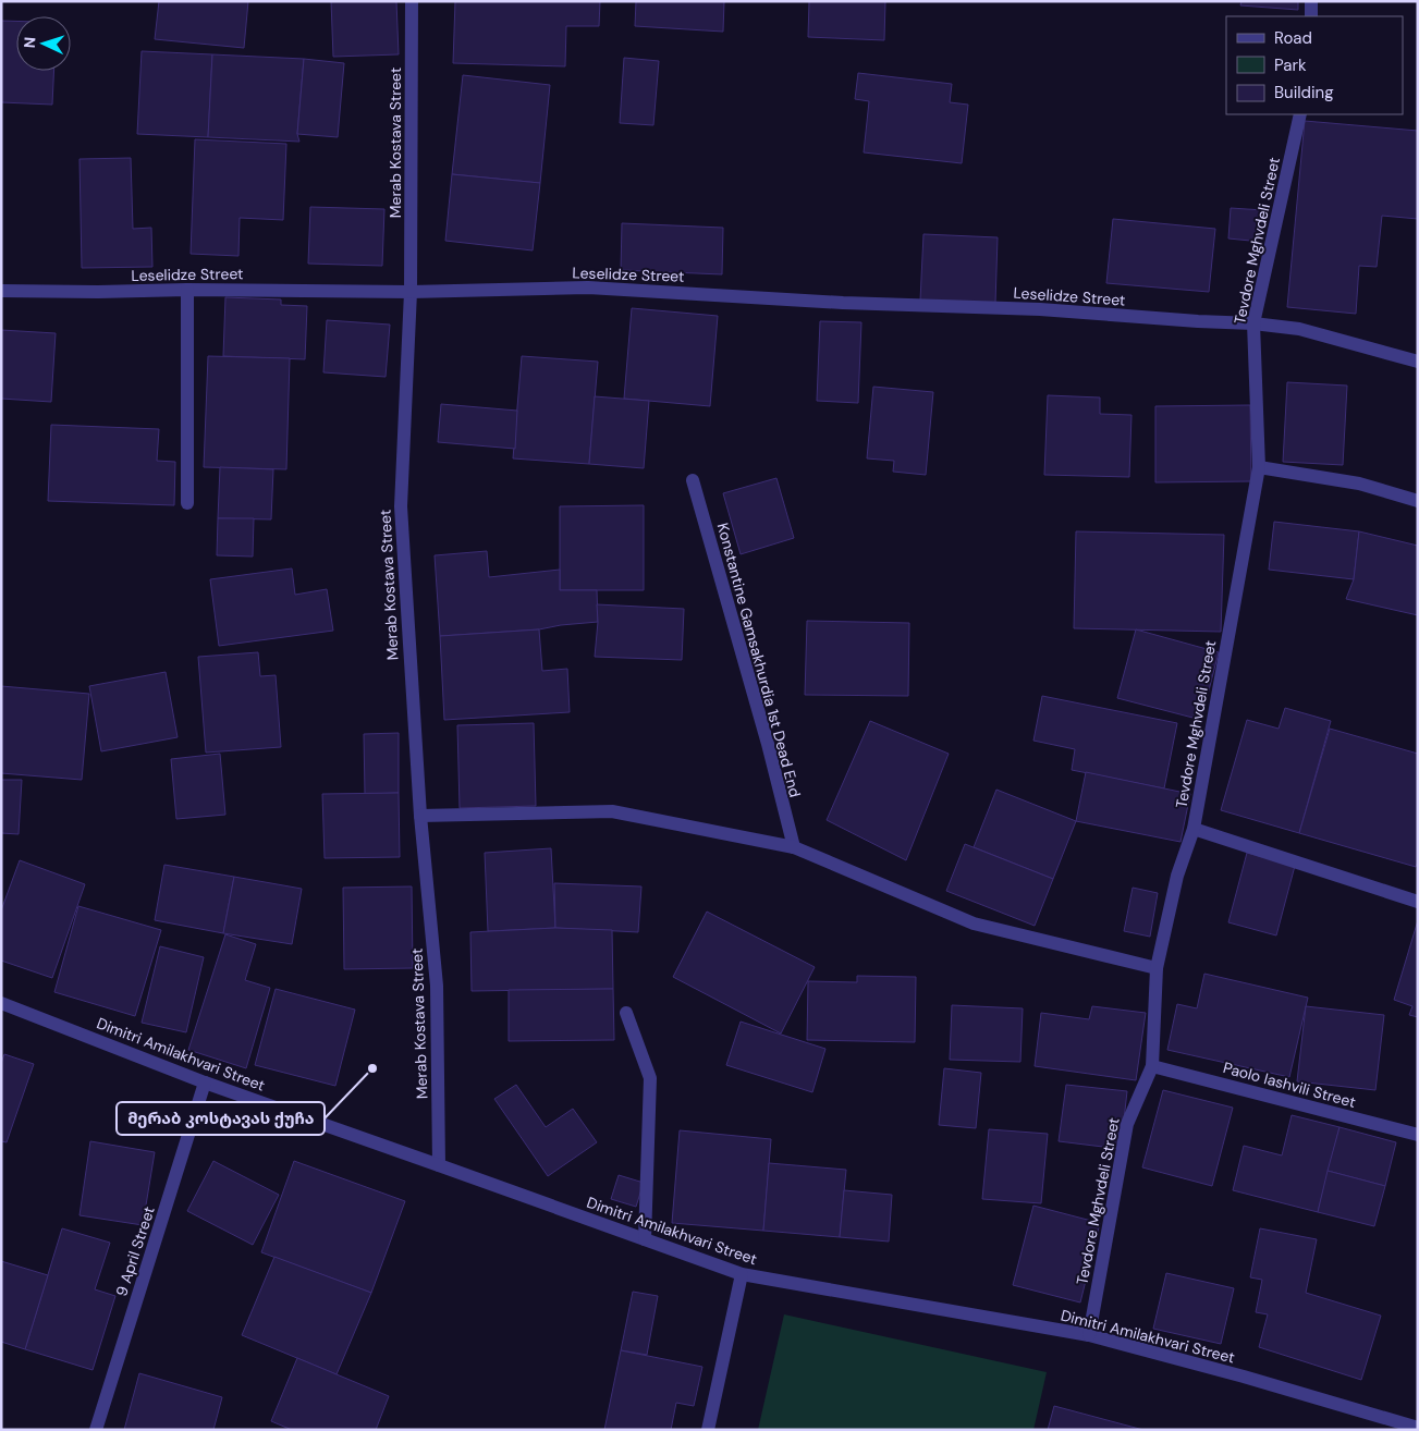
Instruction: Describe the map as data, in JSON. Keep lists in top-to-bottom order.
{
  "streets": {
    "street": [
      "Merab Kostava Street",
      "Tevdore Mghvdeli Street",
      "Leselidze Street",
      "Konstantine Gamsakhurdia 1st Dead End",
      "Dimitri Amilakhvari Street",
      "Paolo Iashvili Street",
      "9 April Street"
    ]
  },
  "crossings": [
    ["Merab Kostava Street", "Leselidze Street"],
    ["Merab Kostava Street", "Dimitri Amilakhvari Street"],
    ["Tevdore Mghvdeli Street", "Leselidze Street"],
    ["Tevdore Mghvdeli Street", "Dimitri Amilakhvari Street"],
    ["Tevdore Mghvdeli Street", "Paolo Iashvili Street"],
    ["Dimitri Amilakhvari Street", "9 April Street"]
  ],
  "places": ["მერაბ კოსტავას ქუჩა"],
  "legend": ["Road", "Park", "Building"],
  "north": "left"
}
